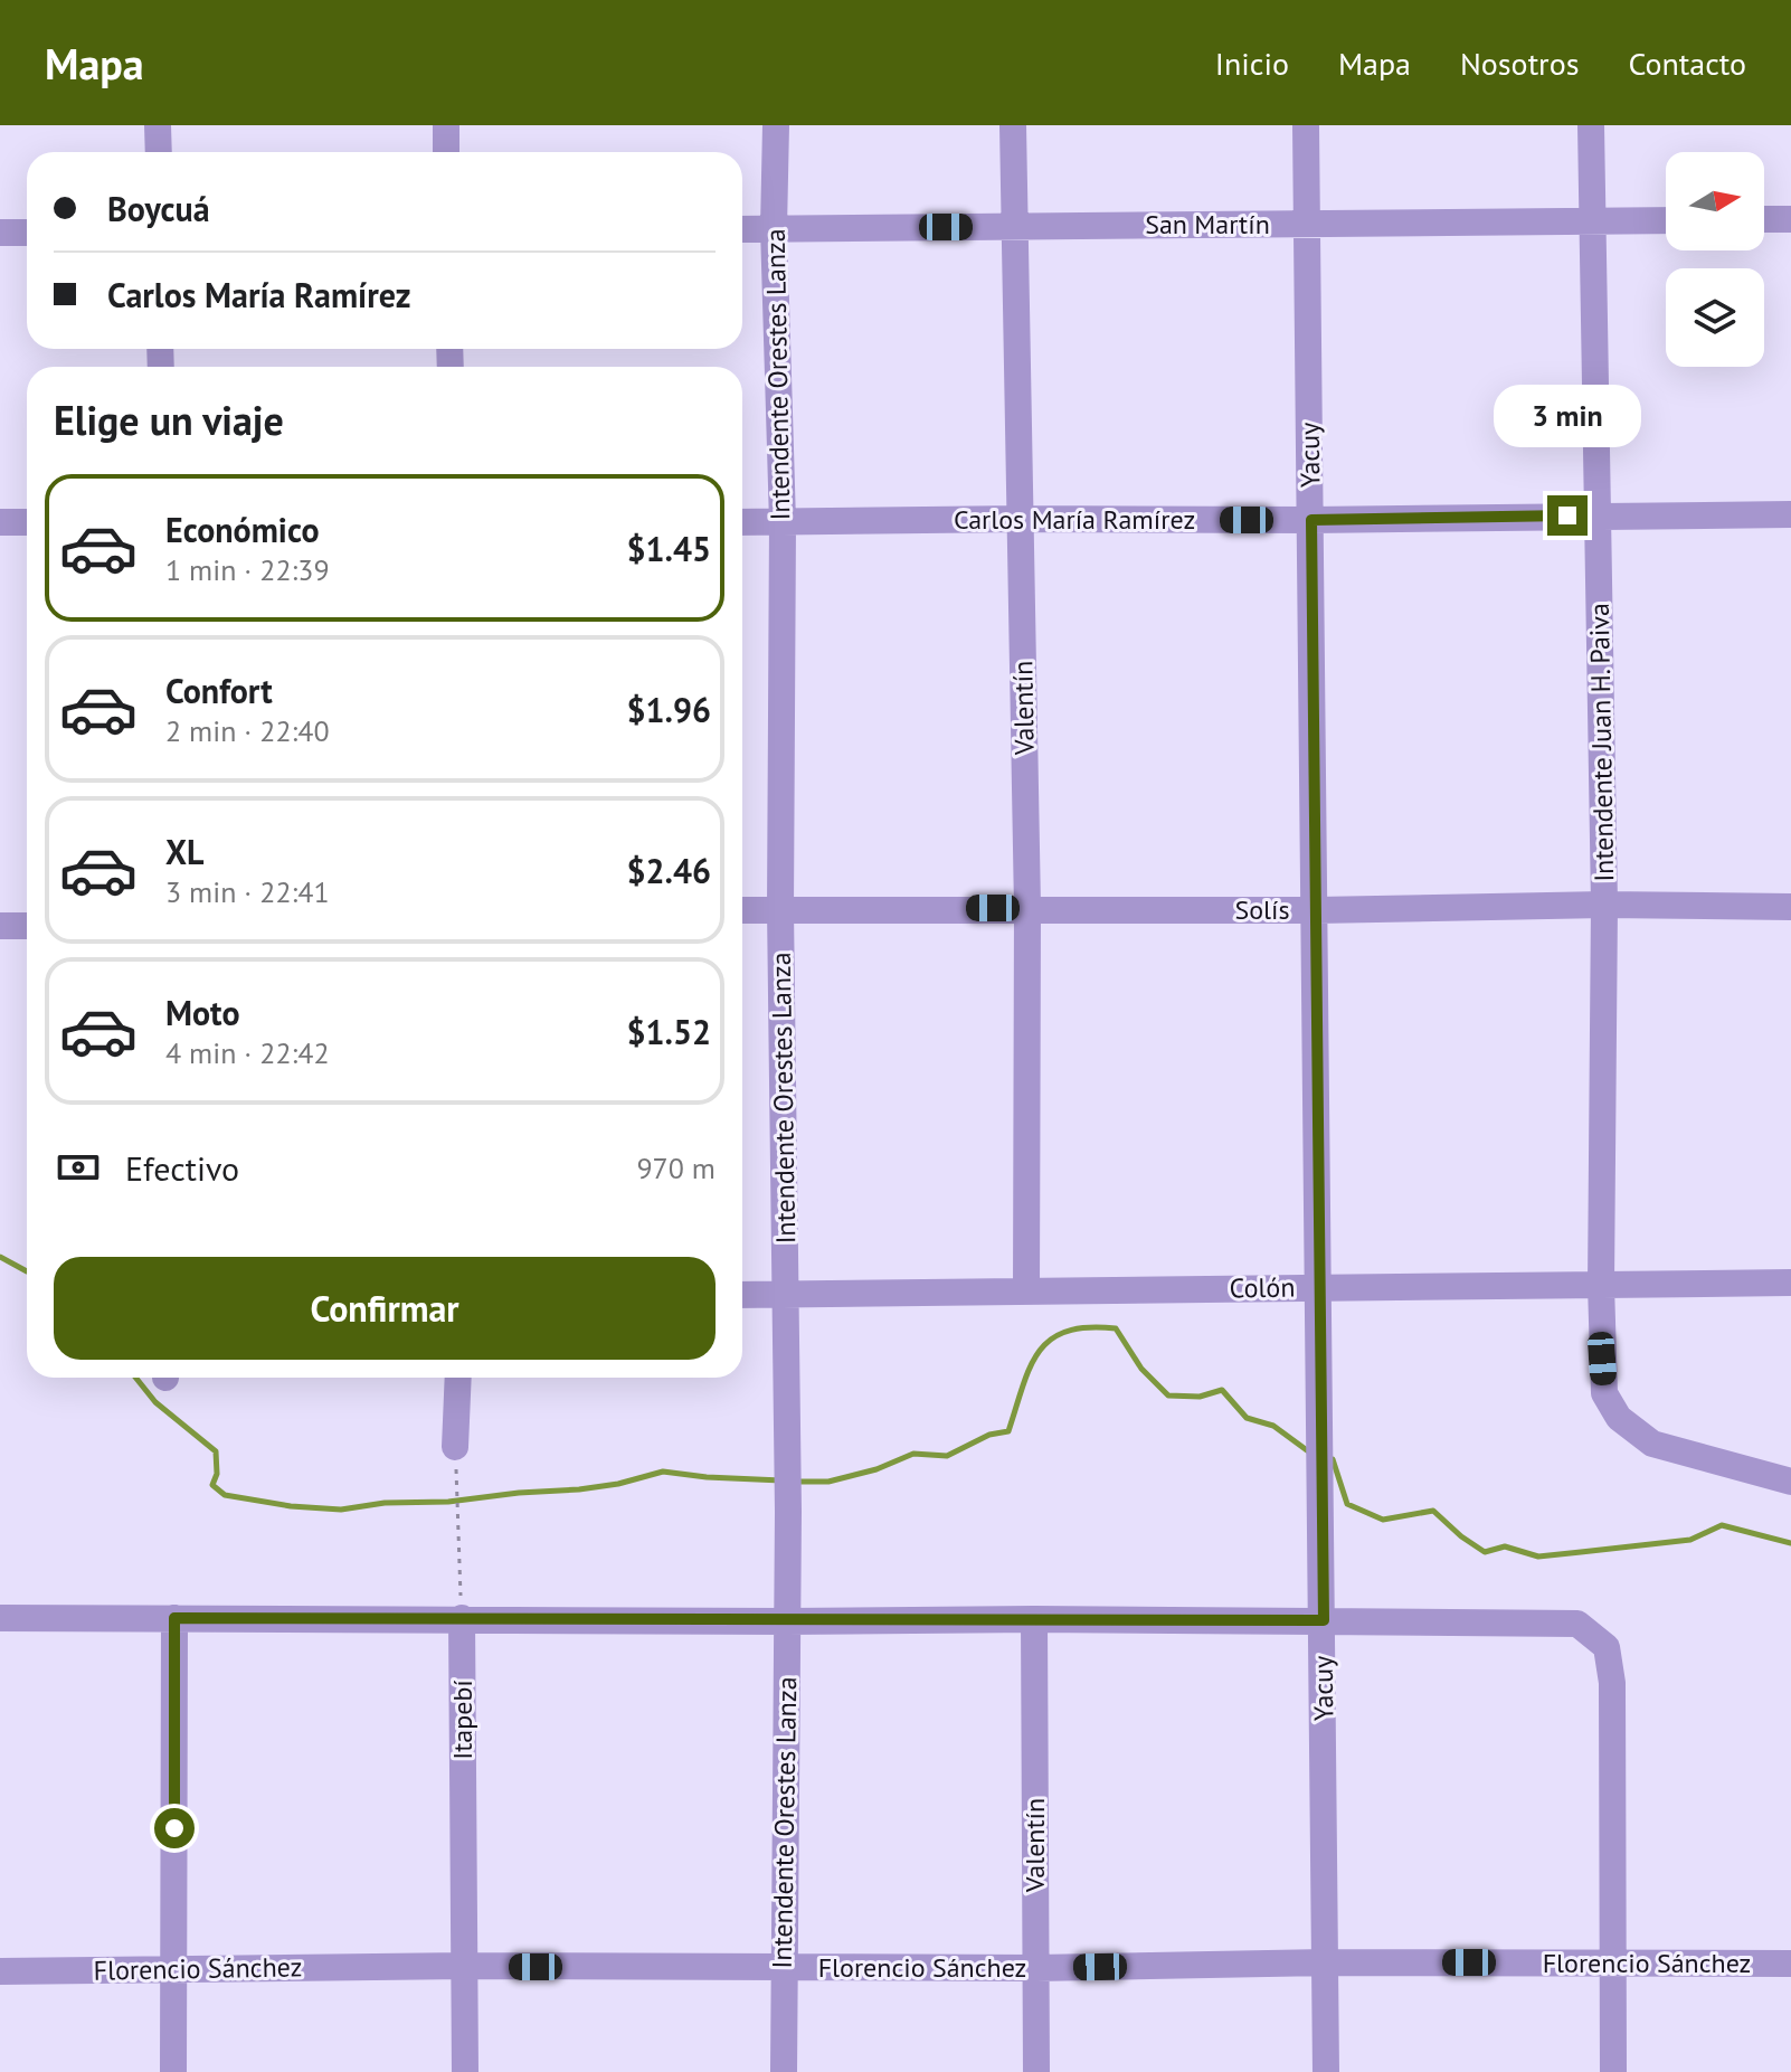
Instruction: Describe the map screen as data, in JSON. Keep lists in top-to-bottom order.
{
  "streets": {
    "street": [
      "San Martín",
      "Intendente Orestes Lanza",
      "Yacuy",
      "Carlos María Ramírez",
      "Valentín",
      "Intendente Juan H. Paiva",
      "Solís",
      "Colón",
      "Itapebí",
      "Florencio Sánchez"
    ]
  },
  "crossings": [
    ["San Martín", "Intendente Orestes Lanza"],
    ["San Martín", "Yacuy"],
    ["San Martín", "Valentín"],
    ["San Martín", "Intendente Juan H. Paiva"],
    ["Intendente Orestes Lanza", "Carlos María Ramírez"],
    ["Intendente Orestes Lanza", "Solís"],
    ["Intendente Orestes Lanza", "Colón"],
    ["Intendente Orestes Lanza", "Florencio Sánchez"],
    ["Yacuy", "Carlos María Ramírez"],
    ["Yacuy", "Solís"],
    ["Yacuy", "Colón"],
    ["Yacuy", "Florencio Sánchez"],
    ["Carlos María Ramírez", "Valentín"],
    ["Carlos María Ramírez", "Intendente Juan H. Paiva"],
    ["Valentín", "Solís"],
    ["Valentín", "Colón"],
    ["Valentín", "Florencio Sánchez"],
    ["Intendente Juan H. Paiva", "Solís"],
    ["Intendente Juan H. Paiva", "Colón"],
    ["Itapebí", "Florencio Sánchez"]
  ],
  "north": "right",
  "page": {
    "header": "Mapa",
    "nav": [
      "Inicio",
      "Mapa",
      "Nosotros",
      "Contacto"
    ],
    "banner": ["Boycuá", "Carlos María Ramírez"],
    "heading": "Elige un viaje",
    "bubble": "3 min",
    "list": [
      {
        "name": "Económico",
        "note": "1 min · 22:39",
        "value": "$1.45"
      },
      {
        "name": "Confort",
        "note": "2 min · 22:40",
        "value": "$1.96"
      },
      {
        "name": "XL",
        "note": "3 min · 22:41",
        "value": "$2.46"
      },
      {
        "name": "Moto",
        "note": "4 min · 22:42",
        "value": "$1.52"
      }
    ],
    "pay": ["Efectivo", "970 m"],
    "buttons": "Confirmar"
  }
}
